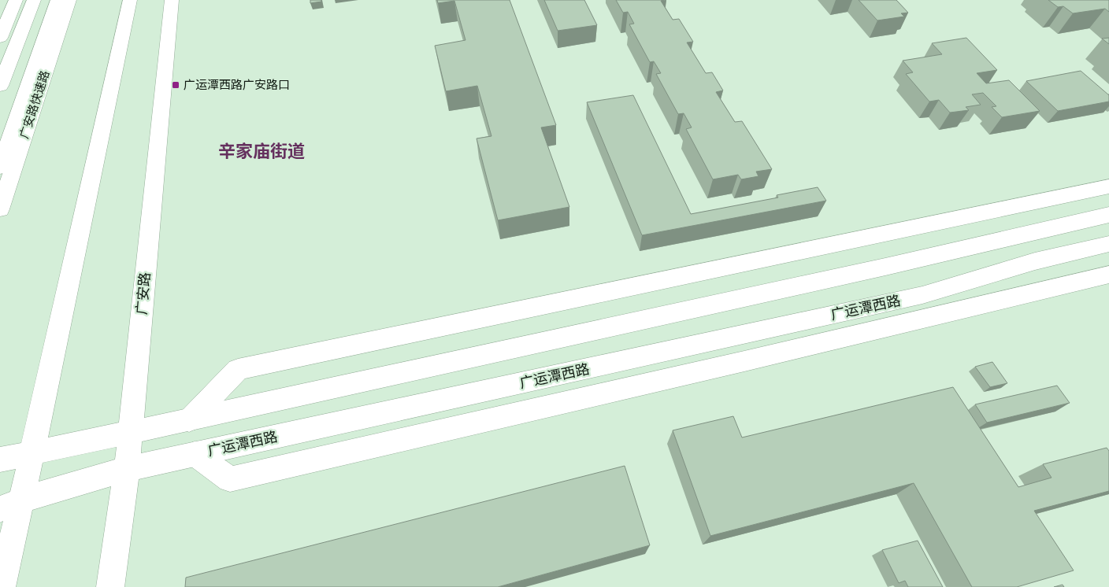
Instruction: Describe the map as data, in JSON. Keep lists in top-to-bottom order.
{
  "streets": {
    "main road": ["广安路快速路", "广安路", "广运潭西路"]
  },
  "crossings": [
    ["广安路", "广运潭西路"]
  ],
  "districts": ["辛家庙街道"],
  "places": {
    "transit": ["广运潭西路广安路口"]
  }
}
